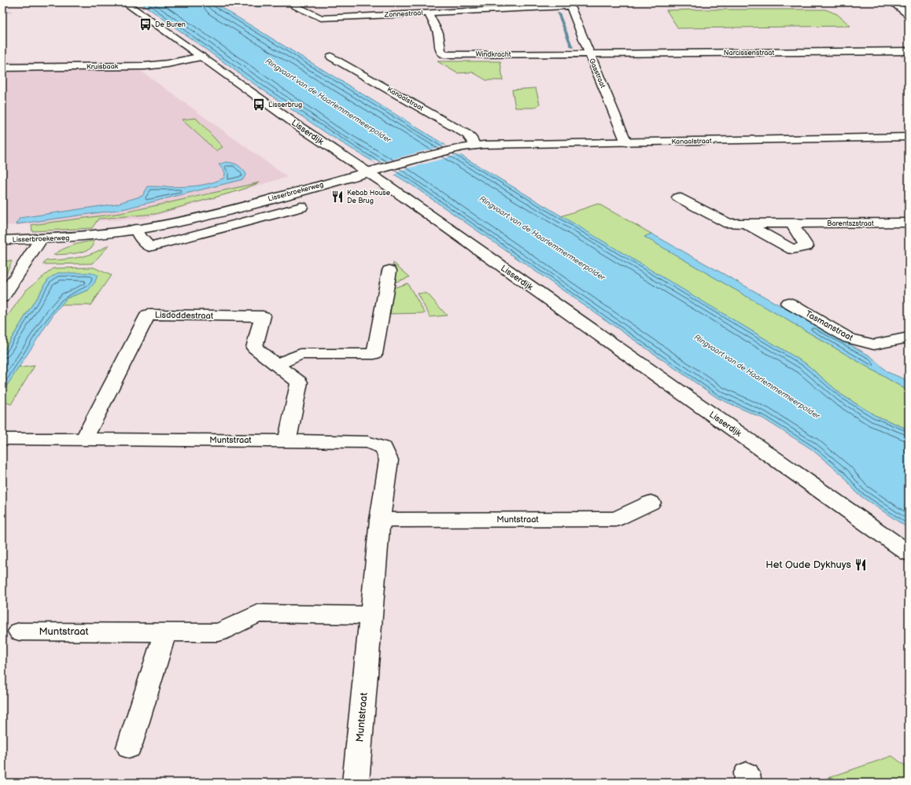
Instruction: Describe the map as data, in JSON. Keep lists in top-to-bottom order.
{
  "streets": {
    "street": [
      "Zonnestraal",
      "Narcissenstraat",
      "Windkracht",
      "Kruisbaak",
      "Gasstraat",
      "Kanaalstraat",
      "Lisserdijk",
      "Lisserbroekerweg",
      "Barentszstraat",
      "Lisdoddestraat",
      "Tasmanstraat",
      "Muntstraat"
    ]
  },
  "crossings": [
    ["Zonnestraal", "Windkracht"],
    ["Zonnestraal", "Gasstraat"],
    ["Narcissenstraat", "Windkracht"],
    ["Narcissenstraat", "Gasstraat"],
    ["Windkracht", "Gasstraat"],
    ["Kruisbaak", "Lisserdijk"],
    ["Gasstraat", "Kanaalstraat"],
    ["Kanaalstraat", "Lisserbroekerweg"],
    ["Lisserdijk", "Lisserbroekerweg"],
    ["Lisdoddestraat", "Muntstraat"]
  ],
  "water": ["Ringvaart van de Haarlemmermeerpolder"],
  "places": {
    "bus stop": ["De Buren", "Lisserbrug"],
    "restaurant": ["Kebab House De Brug", "Het Oude Dykhuys"]
  }
}
